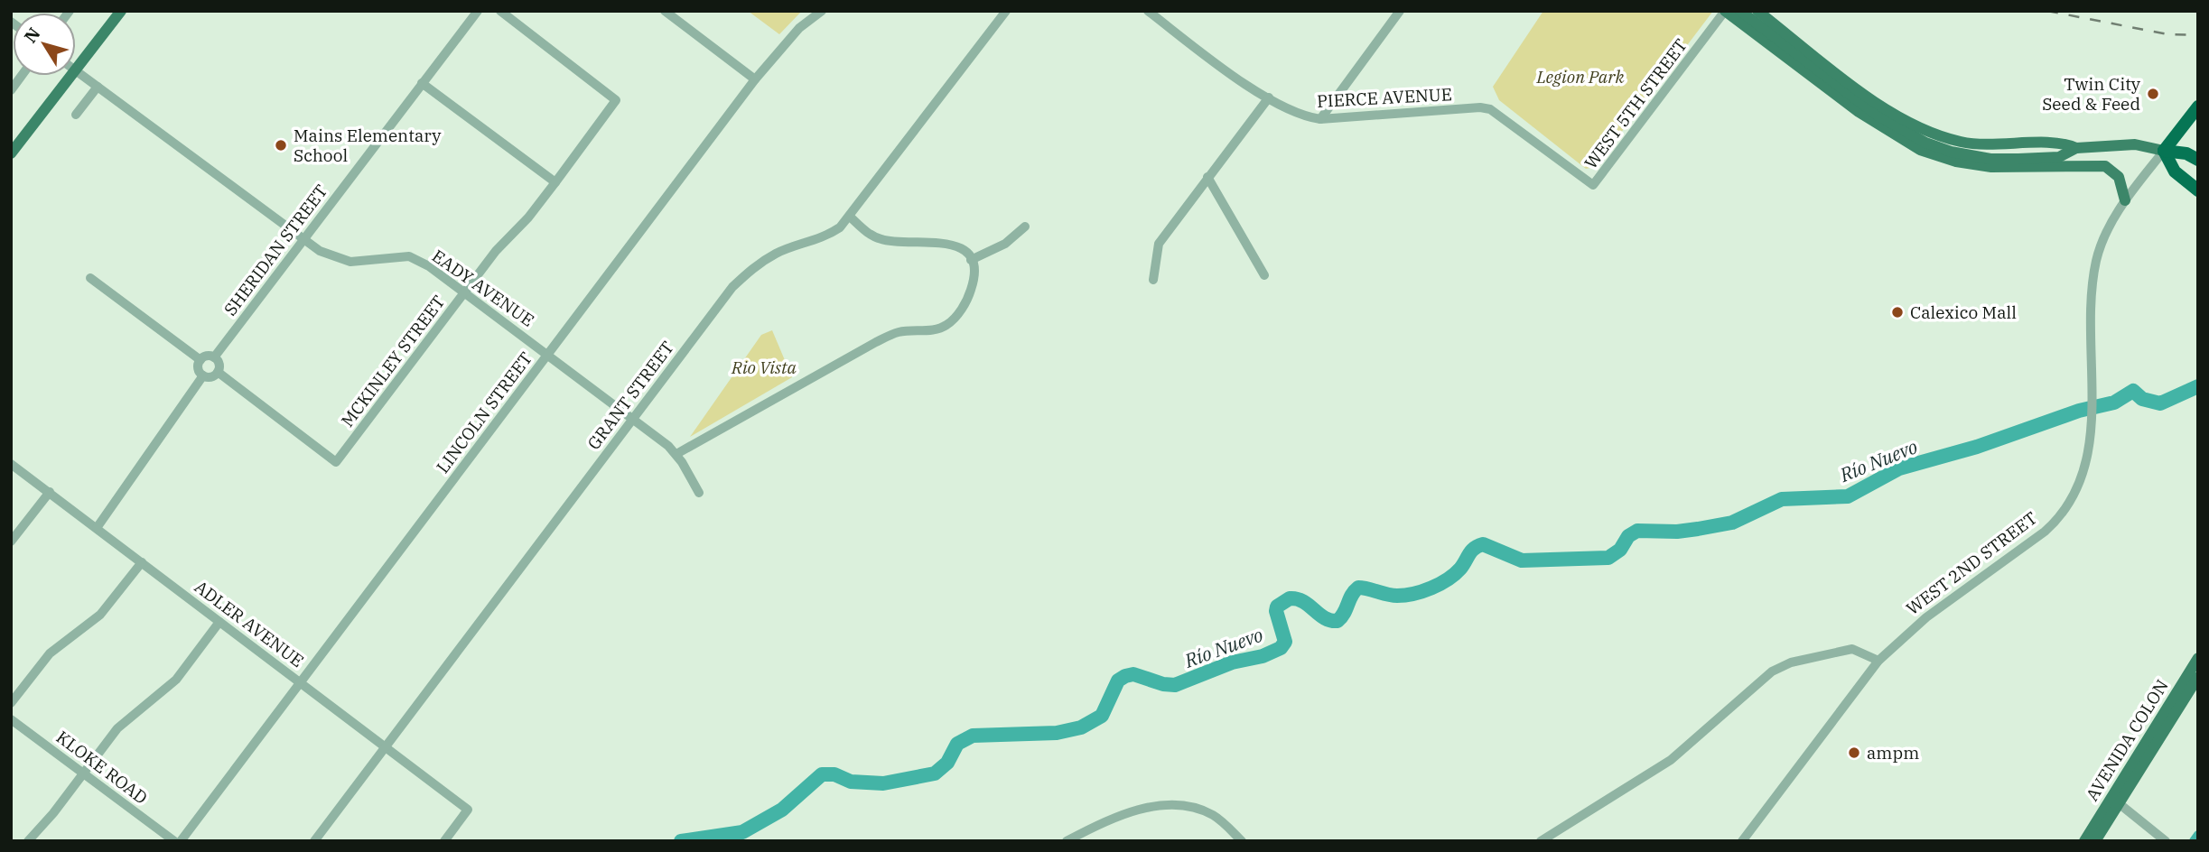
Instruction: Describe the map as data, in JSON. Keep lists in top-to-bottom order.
{
  "streets": {
    "highway": ["WEST 2ND STREET"],
    "main road": ["AVENIDA COLON"],
    "street": [
      "PIERCE AVENUE",
      "WEST 5TH STREET",
      "SHERIDAN STREET",
      "EADY AVENUE",
      "MCKINLEY STREET",
      "GRANT STREET",
      "LINCOLN STREET",
      "ADLER AVENUE",
      "KLOKE ROAD"
    ]
  },
  "crossings": [
    ["PIERCE AVENUE", "WEST 5TH STREET"],
    ["SHERIDAN STREET", "EADY AVENUE"],
    ["SHERIDAN STREET", "MCKINLEY STREET"],
    ["EADY AVENUE", "MCKINLEY STREET"],
    ["EADY AVENUE", "GRANT STREET"],
    ["EADY AVENUE", "LINCOLN STREET"],
    ["GRANT STREET", "ADLER AVENUE"],
    ["LINCOLN STREET", "ADLER AVENUE"]
  ],
  "water": ["Río Nuevo"],
  "parks": ["Legion Park", "Rio Vista"],
  "places": [
    "Twin City Seed & Feed",
    "Mains Elementary School",
    "Calexico Mall",
    "ampm"
  ],
  "north": "top left"
}
